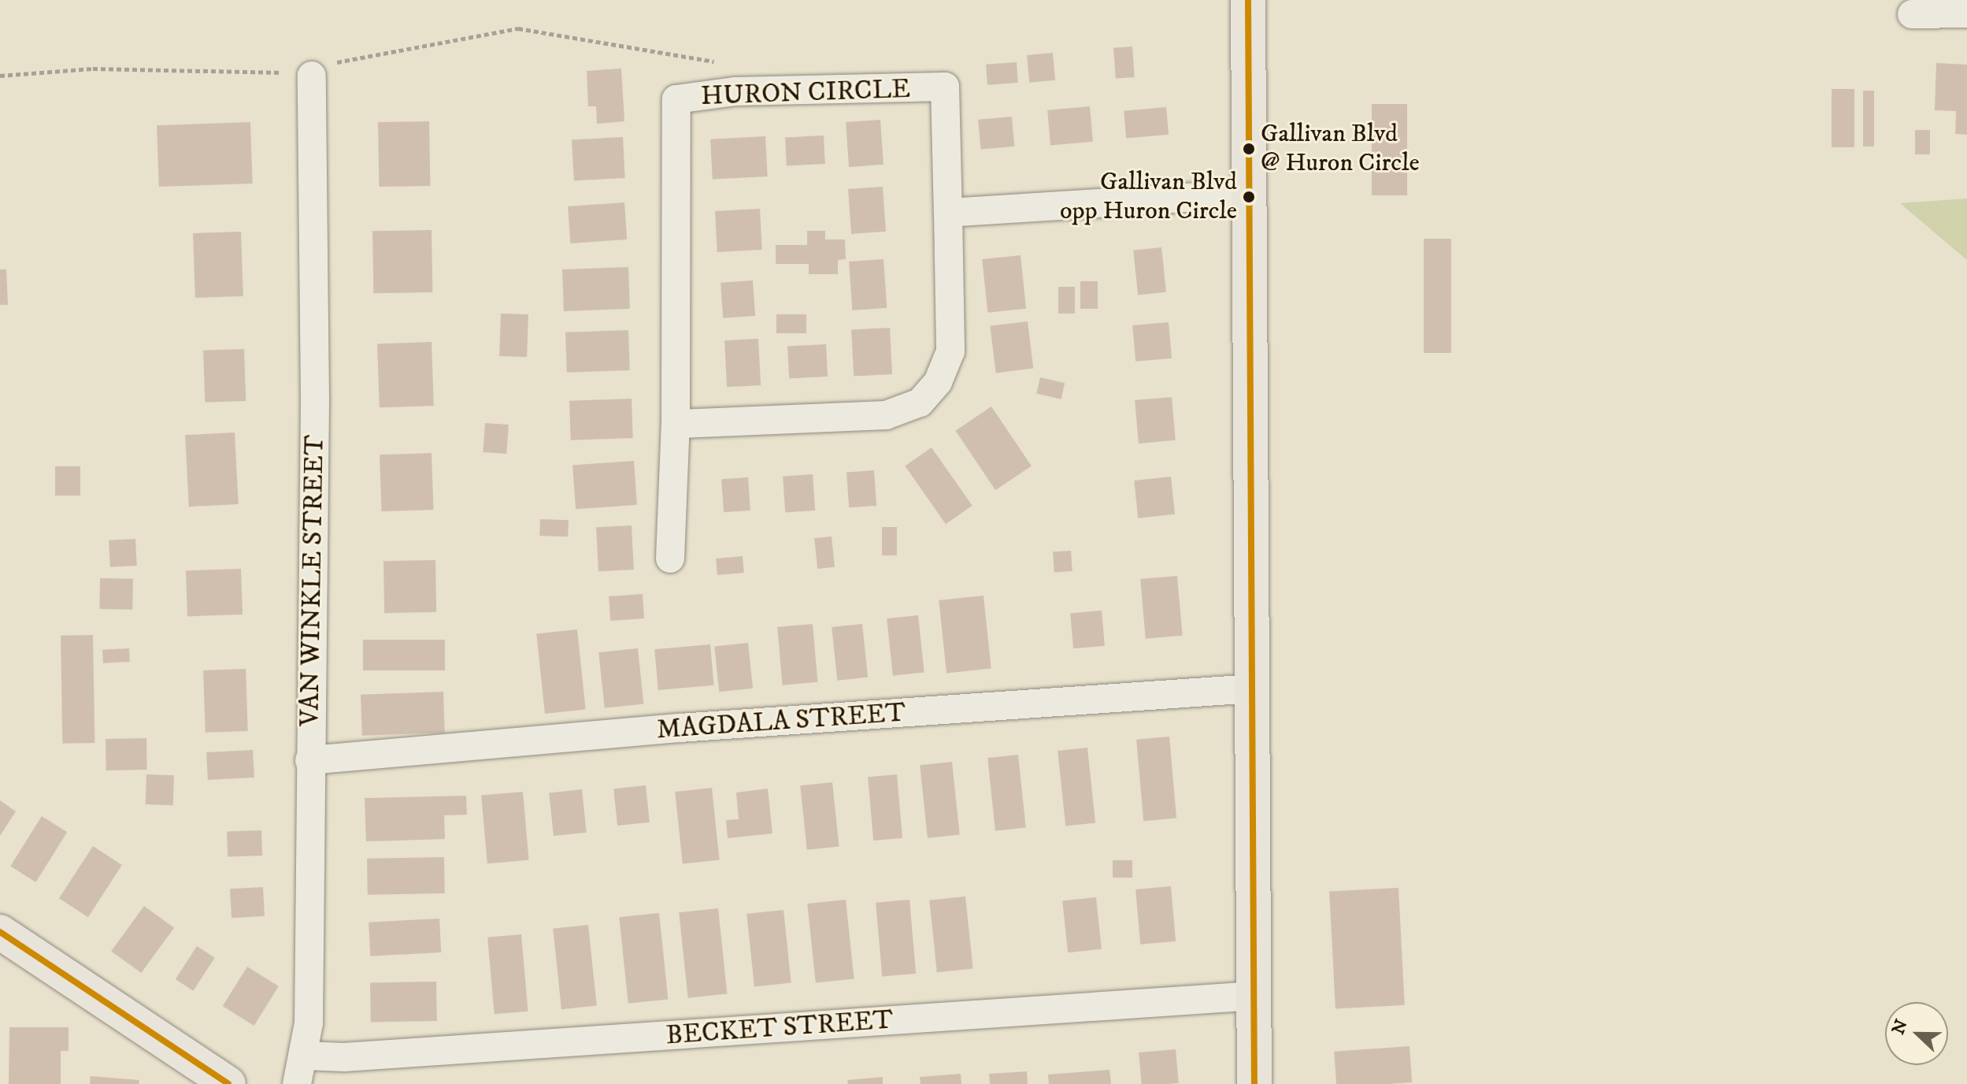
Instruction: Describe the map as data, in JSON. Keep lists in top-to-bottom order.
{
  "streets": {
    "street": [
      "HURON CIRCLE",
      "VAN WINKLE STREET",
      "MAGDALA STREET",
      "BECKET STREET"
    ]
  },
  "crossings": [
    ["VAN WINKLE STREET", "MAGDALA STREET"],
    ["VAN WINKLE STREET", "BECKET STREET"]
  ],
  "places": ["Gallivan Blvd @ Huron Circle", "Gallivan Blvd opp Huron Circle"],
  "north": "left"
}
